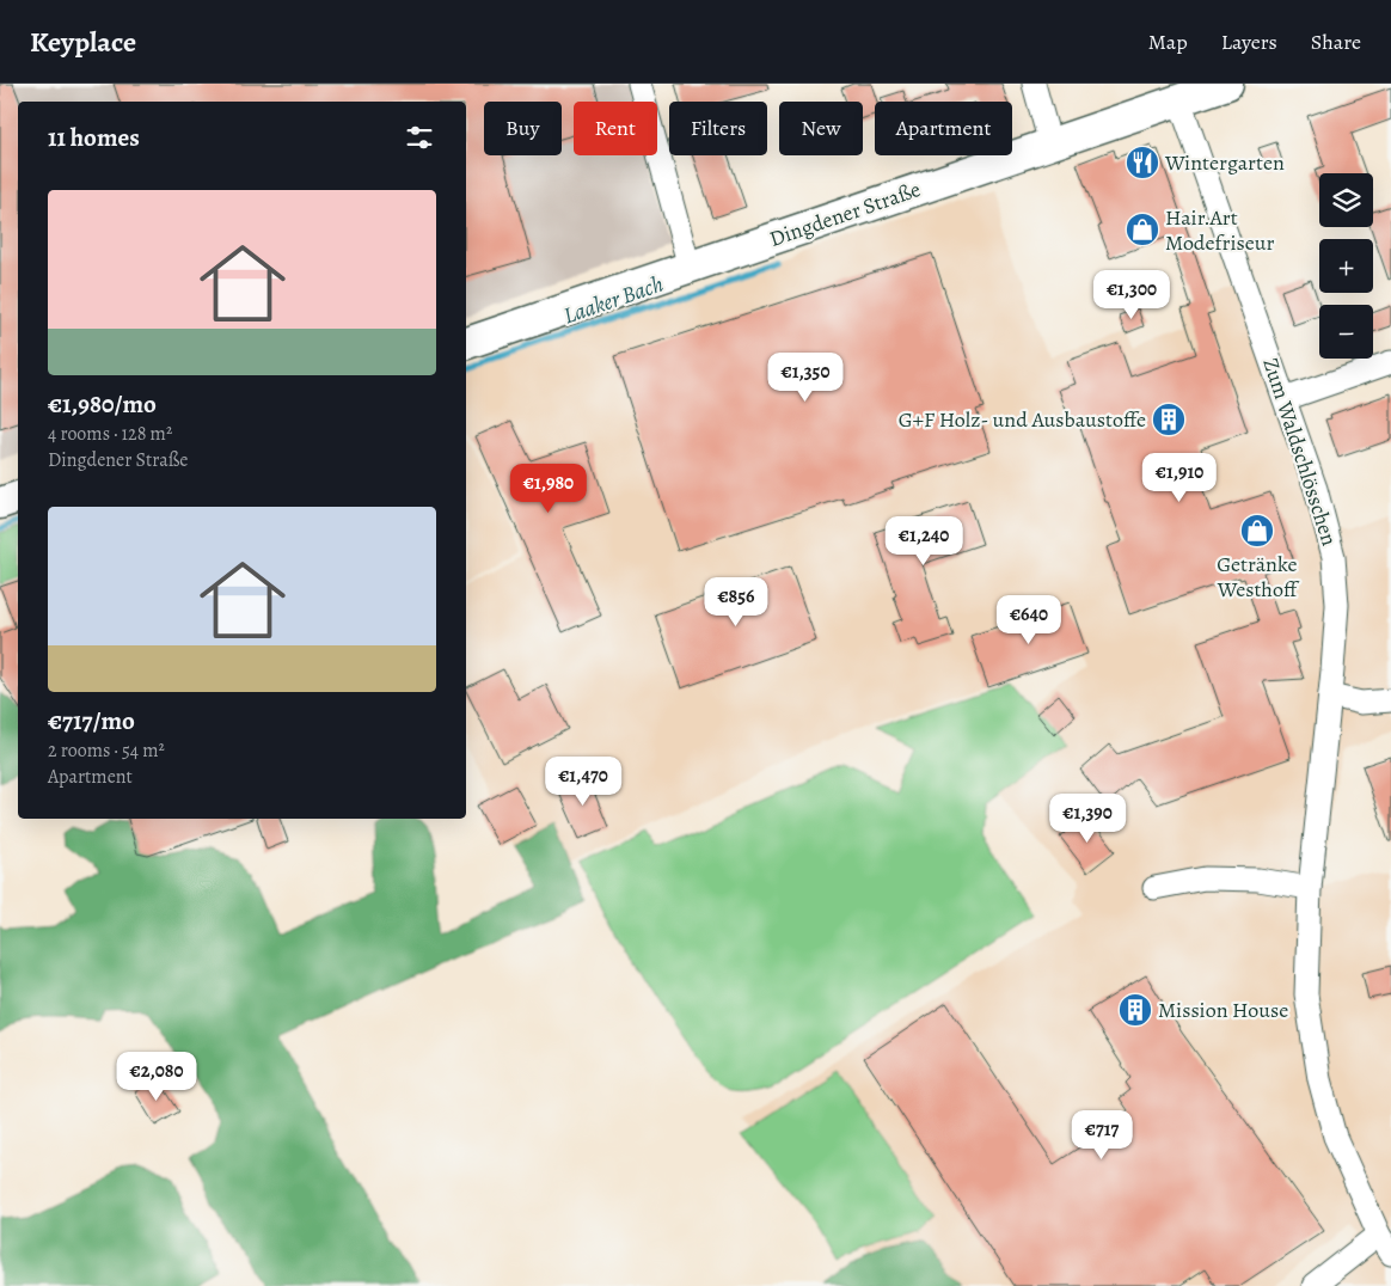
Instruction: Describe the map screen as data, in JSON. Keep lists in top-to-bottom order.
{
  "streets": {
    "main road": ["Dingdener Straße"],
    "street": ["Zum Waldschlösschen"]
  },
  "crossings": [
    ["Dingdener Straße", "Zum Waldschlösschen"]
  ],
  "water": ["Laaker Bach"],
  "places": {
    "restaurant": ["Wintergarten"],
    "shop": ["Hair.Art Modefriseur", "Getränke Westhoff"],
    "building": ["G+F Holz- und Ausbaustoffe", "Mission House"]
  },
  "page": {
    "header": "Keyplace",
    "nav": ["Map", "Layers", "Share"],
    "chip": [
      "Buy",
      "Rent",
      "Filters",
      "New",
      "Apartment"
    ],
    "heading": "11 homes",
    "map_buttons": ["+", "−"],
    "list": [
      {
        "name": "€1,980/mo",
        "note": "4 rooms · 128 m² · Dingdener Straße"
      },
      {
        "name": "€717/mo",
        "note": "2 rooms · 54 m² · Apartment"
      }
    ],
    "price": [
      "€1,300",
      "€1,350",
      "€1,910",
      "€1,980",
      "€1,240",
      "€856",
      "€640",
      "€1,470",
      "€1,390",
      "€2,080",
      "€717"
    ]
  }
}
